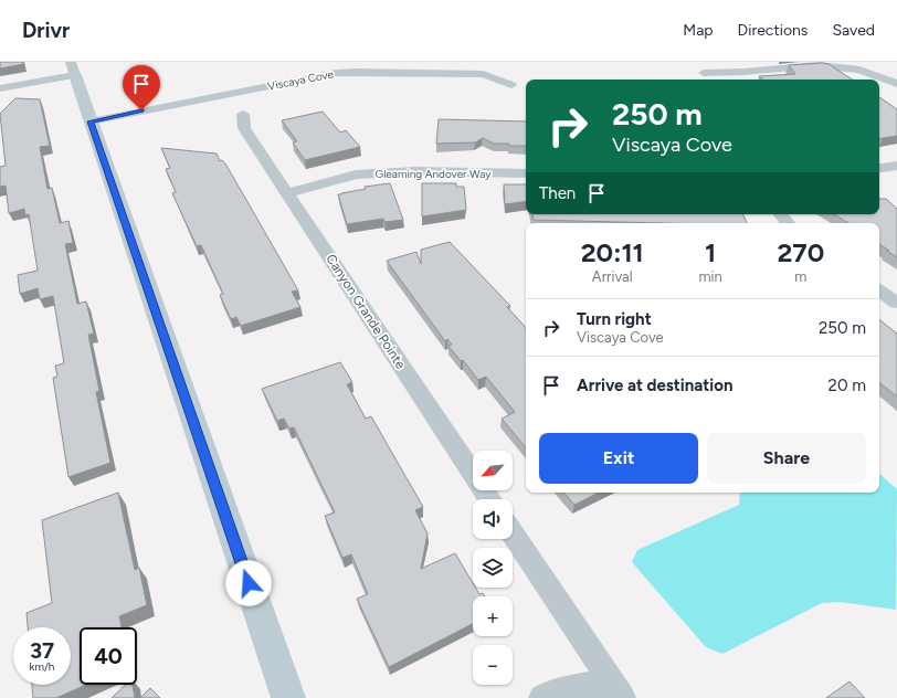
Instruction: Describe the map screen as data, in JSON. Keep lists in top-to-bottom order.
{
  "streets": {
    "street": ["Viscaya Cove", "Gleaming Andover Way", "Canyon Grande Pointe"]
  },
  "crossings": [
    ["Gleaming Andover Way", "Canyon Grande Pointe"]
  ],
  "north": "bottom left",
  "page": {
    "header": "Drivr",
    "nav": ["Map", "Directions", "Saved"],
    "turn": ["250 m", "Viscaya Cove"],
    "then": "Then",
    "eta": [
      "20:11",
      "Arrival",
      "1",
      "min",
      "270",
      "m"
    ],
    "list": [
      {
        "name": "Turn right",
        "note": "Viscaya Cove",
        "value": "250 m"
      },
      {
        "name": "Arrive at destination",
        "value": "20 m"
      }
    ],
    "buttons": ["Exit", "Share"],
    "map_buttons": ["+", "−"],
    "speed": "37 km/h",
    "limit": "40"
  }
}
